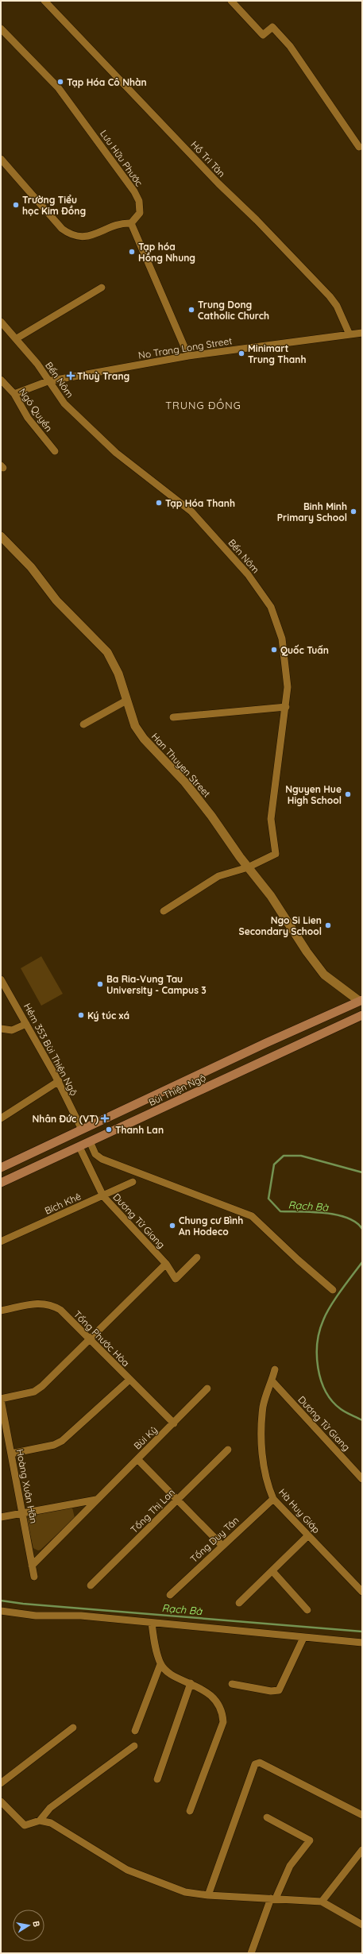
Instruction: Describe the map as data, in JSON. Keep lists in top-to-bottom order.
{
  "streets": {
    "main road": ["Bùi Thiện Ngộ"],
    "street": [
      "Lưu Hữu Phước",
      "Hồ Tri Tân",
      "No Trang Long Street",
      "Bến Nôm",
      "Ngô Quyền",
      "Han Thuyen Street",
      "Hẻm 353 Bùi Thiện Ngộ",
      "Bích Khê",
      "Dương Tử Giang",
      "Tống Phước Hòa",
      "Bùi Kỷ",
      "Hoàng Xuân Hãn",
      "Tống Thị Lan",
      "Hà Huy Giáp",
      "Tống Duy Tân"
    ]
  },
  "crossings": [
    ["Hồ Tri Tân", "No Trang Long Street"],
    ["No Trang Long Street", "Bến Nôm"],
    ["No Trang Long Street", "Ngô Quyền"],
    ["Bến Nôm", "Han Thuyen Street"],
    ["Han Thuyen Street", "Bùi Thiện Ngộ"],
    ["Hẻm 353 Bùi Thiện Ngộ", "Bùi Thiện Ngộ"],
    ["Bùi Thiện Ngộ", "Dương Tử Giang"],
    ["Bích Khê", "Dương Tử Giang"],
    ["Dương Tử Giang", "Hà Huy Giáp"],
    ["Tống Phước Hòa", "Bùi Kỷ"],
    ["Bùi Kỷ", "Hoàng Xuân Hãn"],
    ["Hà Huy Giáp", "Tống Duy Tân"]
  ],
  "districts": ["TRUNG ĐỒNG"],
  "water": ["Rạch Bà"],
  "places": {
    "other": [
      "Tạp Hóa Cô Nhàn",
      "Trường Tiểu học Kim Đồng",
      "Tạp hóa Hồng Nhung",
      "Trung Dong Catholic Church",
      "Minimart Trung Thanh",
      "Tạp Hóa Thanh",
      "Binh Minh Primary School",
      "Quốc Tuấn",
      "Nguyen Hue High School",
      "Ngo Si Lien Secondary School",
      "Ba Ria-Vung Tau University - Campus 3",
      "Ký túc xá",
      "Thanh Lan",
      "Chung cư Bình An Hodeco"
    ],
    "health": ["Thuỳ Trang", "Nhân Đức (VT)"]
  },
  "north": "right"
}
